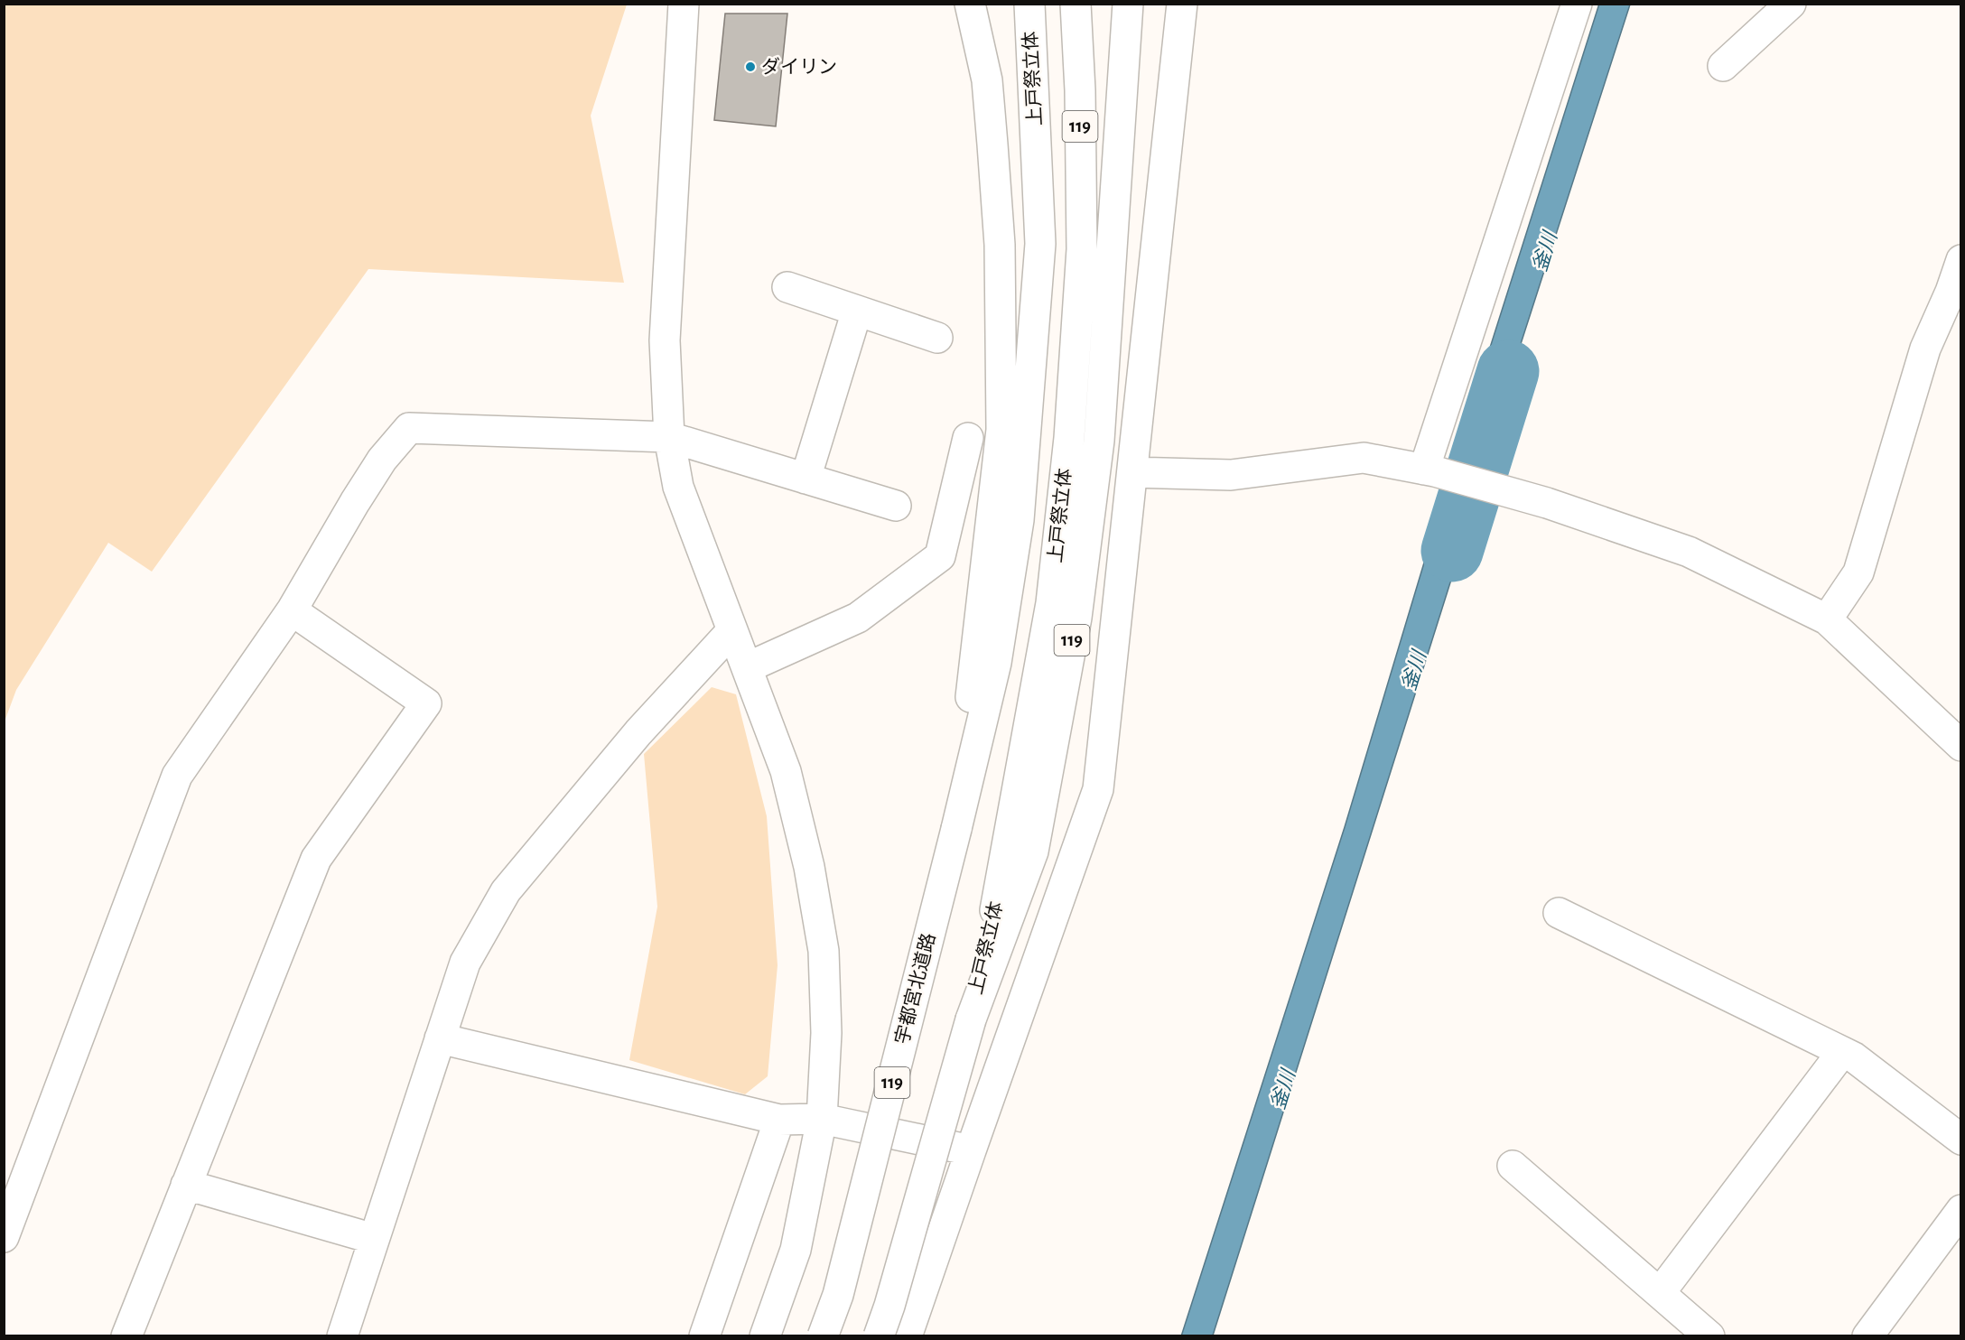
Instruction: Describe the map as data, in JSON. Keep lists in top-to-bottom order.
{
  "streets": {
    "main road": ["上戸祭立体", "119", "宇都宮北道路"]
  },
  "crossings": [
    ["上戸祭立体", "119"],
    ["上戸祭立体", "宇都宮北道路"],
    ["119", "宇都宮北道路"]
  ],
  "water": ["釜川"],
  "places": ["ダイリン"]
}
